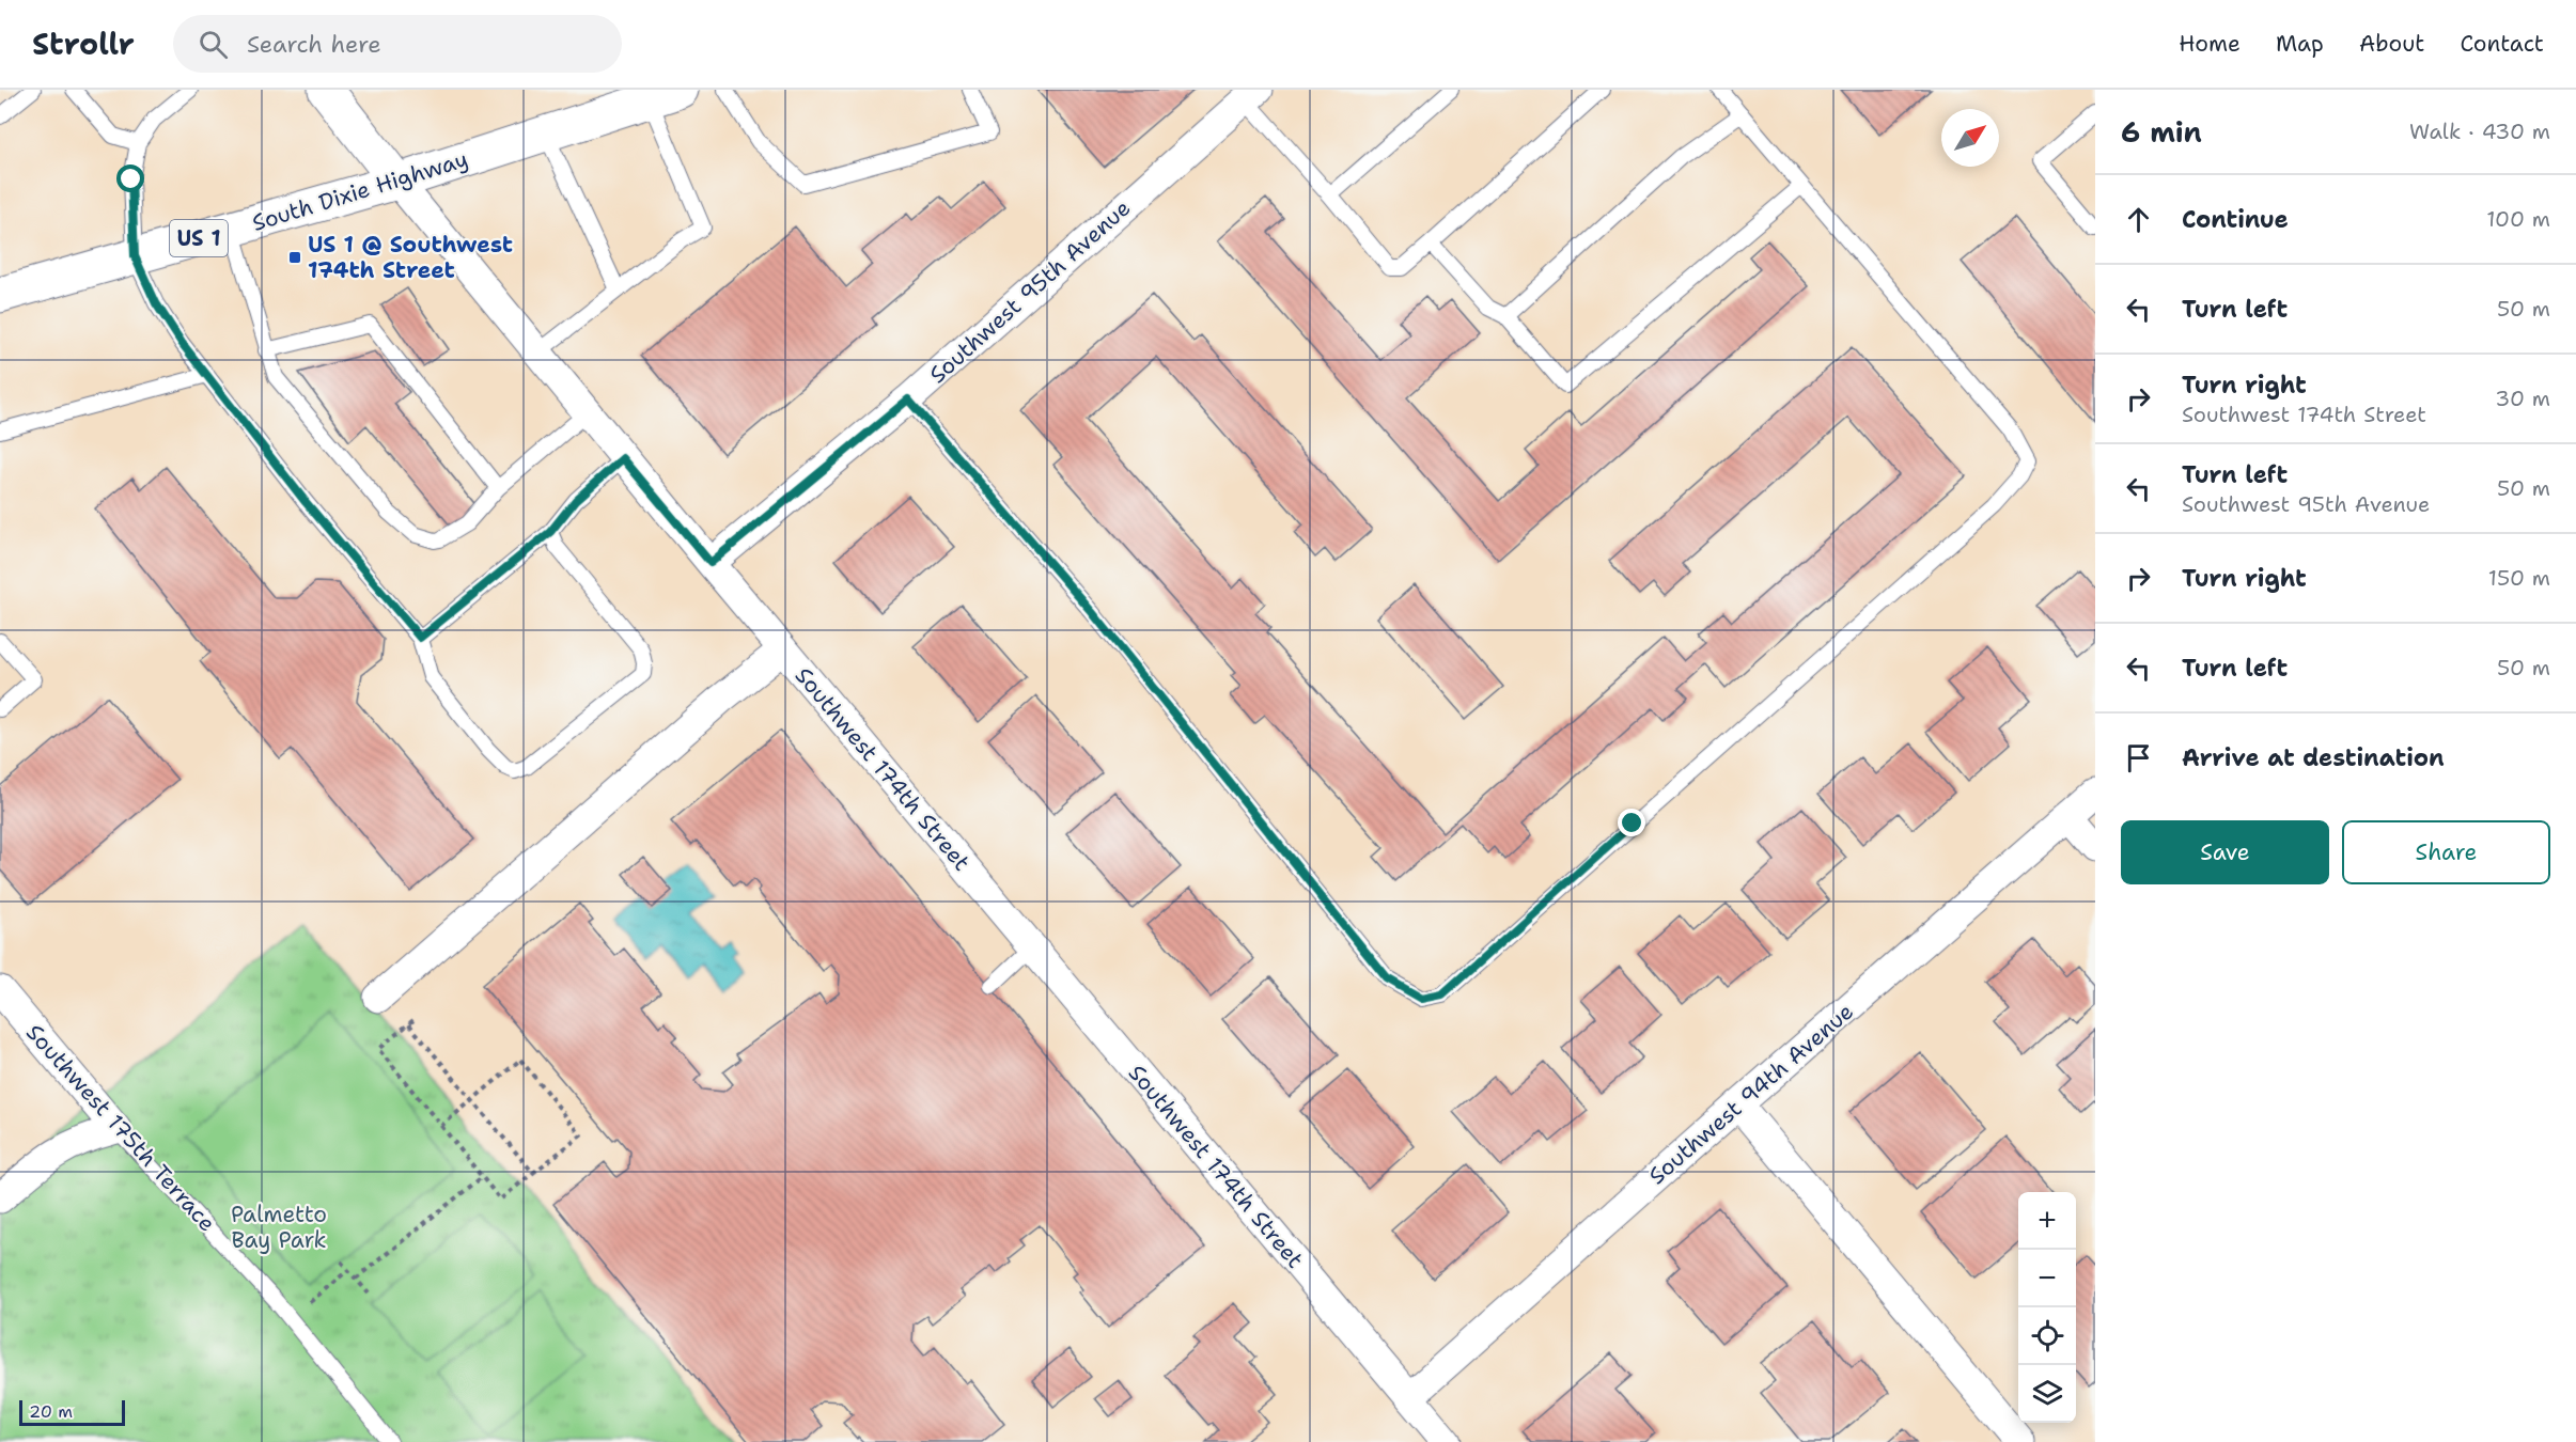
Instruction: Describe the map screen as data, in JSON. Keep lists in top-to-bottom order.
{
  "streets": {
    "main road": ["South Dixie Highway", "US 1", "Southwest 174th Street"],
    "street": ["Southwest 95th Avenue", "Southwest 94th Avenue", "Southwest 175th Terrace"]
  },
  "crossings": [
    ["South Dixie Highway", "Southwest 174th Street"],
    ["Southwest 95th Avenue", "Southwest 174th Street"],
    ["Southwest 174th Street", "Southwest 94th Avenue"]
  ],
  "parks": ["Palmetto Bay Park"],
  "places": {
    "transit": ["US 1 @ Southwest 174th Street"]
  },
  "scale_bar": "20 m",
  "north": "top right",
  "page": {
    "header": "Strollr",
    "search": "Search here",
    "nav": [
      "Home",
      "Map",
      "About",
      "Contact"
    ],
    "heading": ["6 min", "Walk · 430 m"],
    "list": [
      ["Continue", "100 m"],
      ["Turn left", "50 m"],
      ["Turn right", "Southwest 174th Street", "30 m"],
      ["Turn left", "Southwest 95th Avenue", "50 m"],
      ["Turn right", "150 m"],
      ["Turn left", "50 m"],
      "Arrive at destination"
    ],
    "buttons": ["Save", "Share"],
    "map_buttons": ["+", "−"],
    "scale": "20 m"
  }
}
